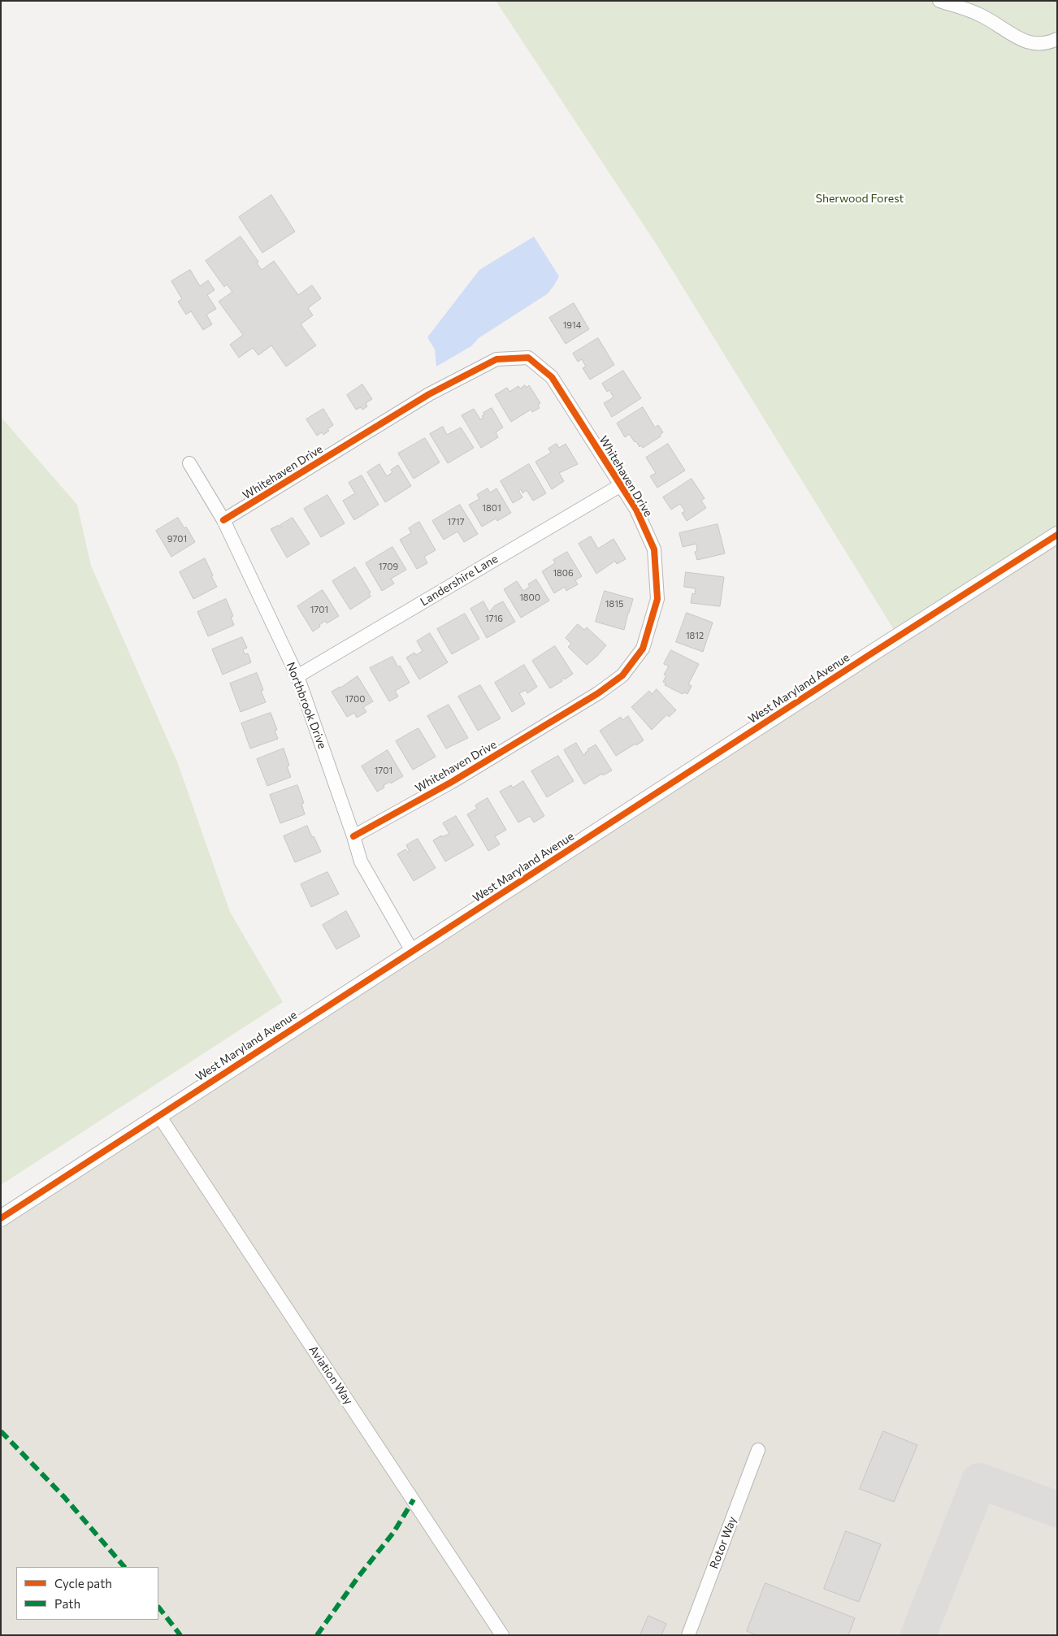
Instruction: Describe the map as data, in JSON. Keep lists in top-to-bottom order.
{
  "streets": {
    "street": [
      "Whitehaven Drive",
      "Landershire Lane",
      "West Maryland Avenue",
      "Northbrook Drive",
      "Aviation Way",
      "Rotor Way"
    ]
  },
  "crossings": [
    ["Whitehaven Drive", "Landershire Lane"],
    ["Whitehaven Drive", "Northbrook Drive"],
    ["Landershire Lane", "Northbrook Drive"],
    ["West Maryland Avenue", "Northbrook Drive"],
    ["West Maryland Avenue", "Aviation Way"]
  ],
  "parks": ["Sherwood Forest"],
  "house_numbers": [
    "1914",
    "1801",
    "1717",
    "9701",
    "1709",
    "1806",
    "1800",
    "1815",
    "1701",
    "1716",
    "1812",
    "1700",
    "1701"
  ],
  "legend": ["Cycle path", "Path"]
}
